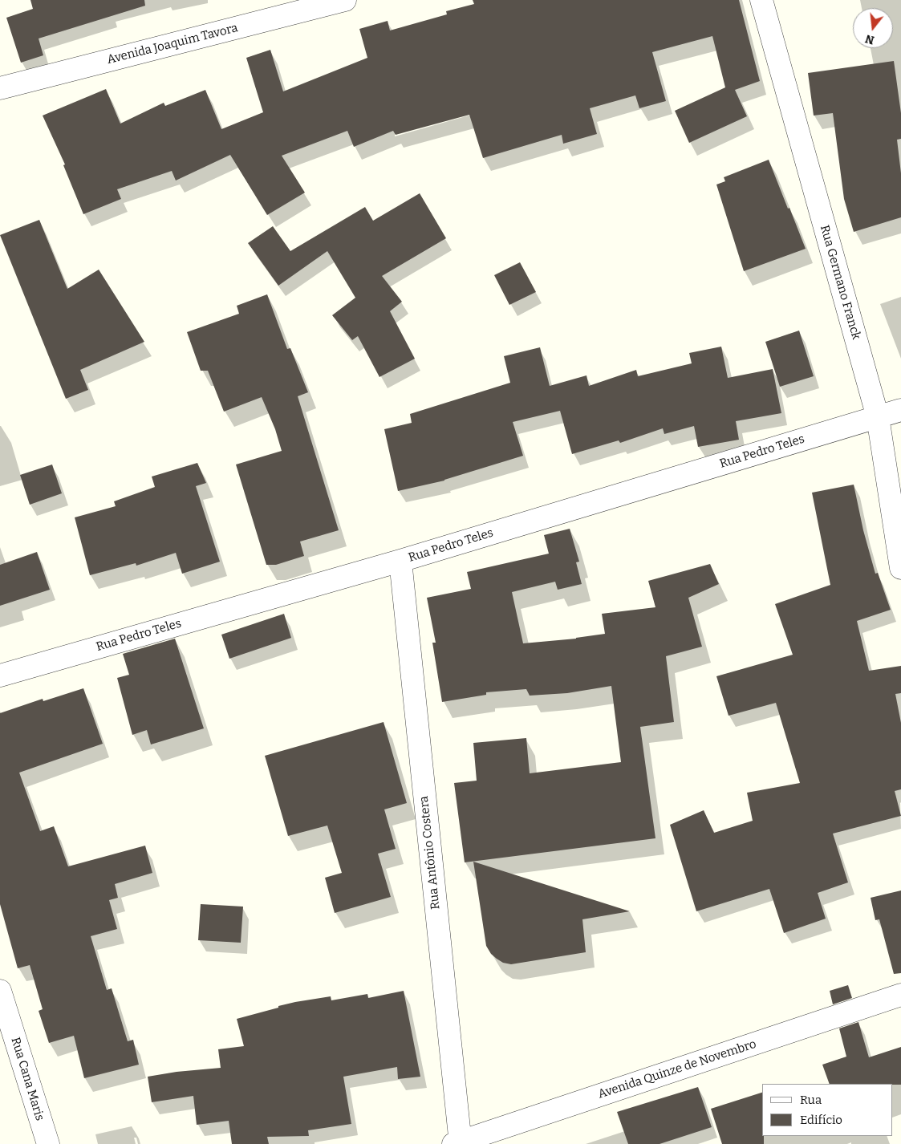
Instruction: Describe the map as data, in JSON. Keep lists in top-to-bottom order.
{
  "streets": {
    "street": [
      "Avenida Joaquim Tavora",
      "Rua Germano Franck",
      "Rua Pedro Teles",
      "Rua Antônio Costera",
      "Avenida Quinze de Novembro",
      "Rua Cana Maris"
    ]
  },
  "crossings": [
    ["Rua Germano Franck", "Rua Pedro Teles"],
    ["Rua Pedro Teles", "Rua Antônio Costera"],
    ["Rua Antônio Costera", "Avenida Quinze de Novembro"]
  ],
  "legend": ["Rua", "Edifício"],
  "north": "bottom"
}
